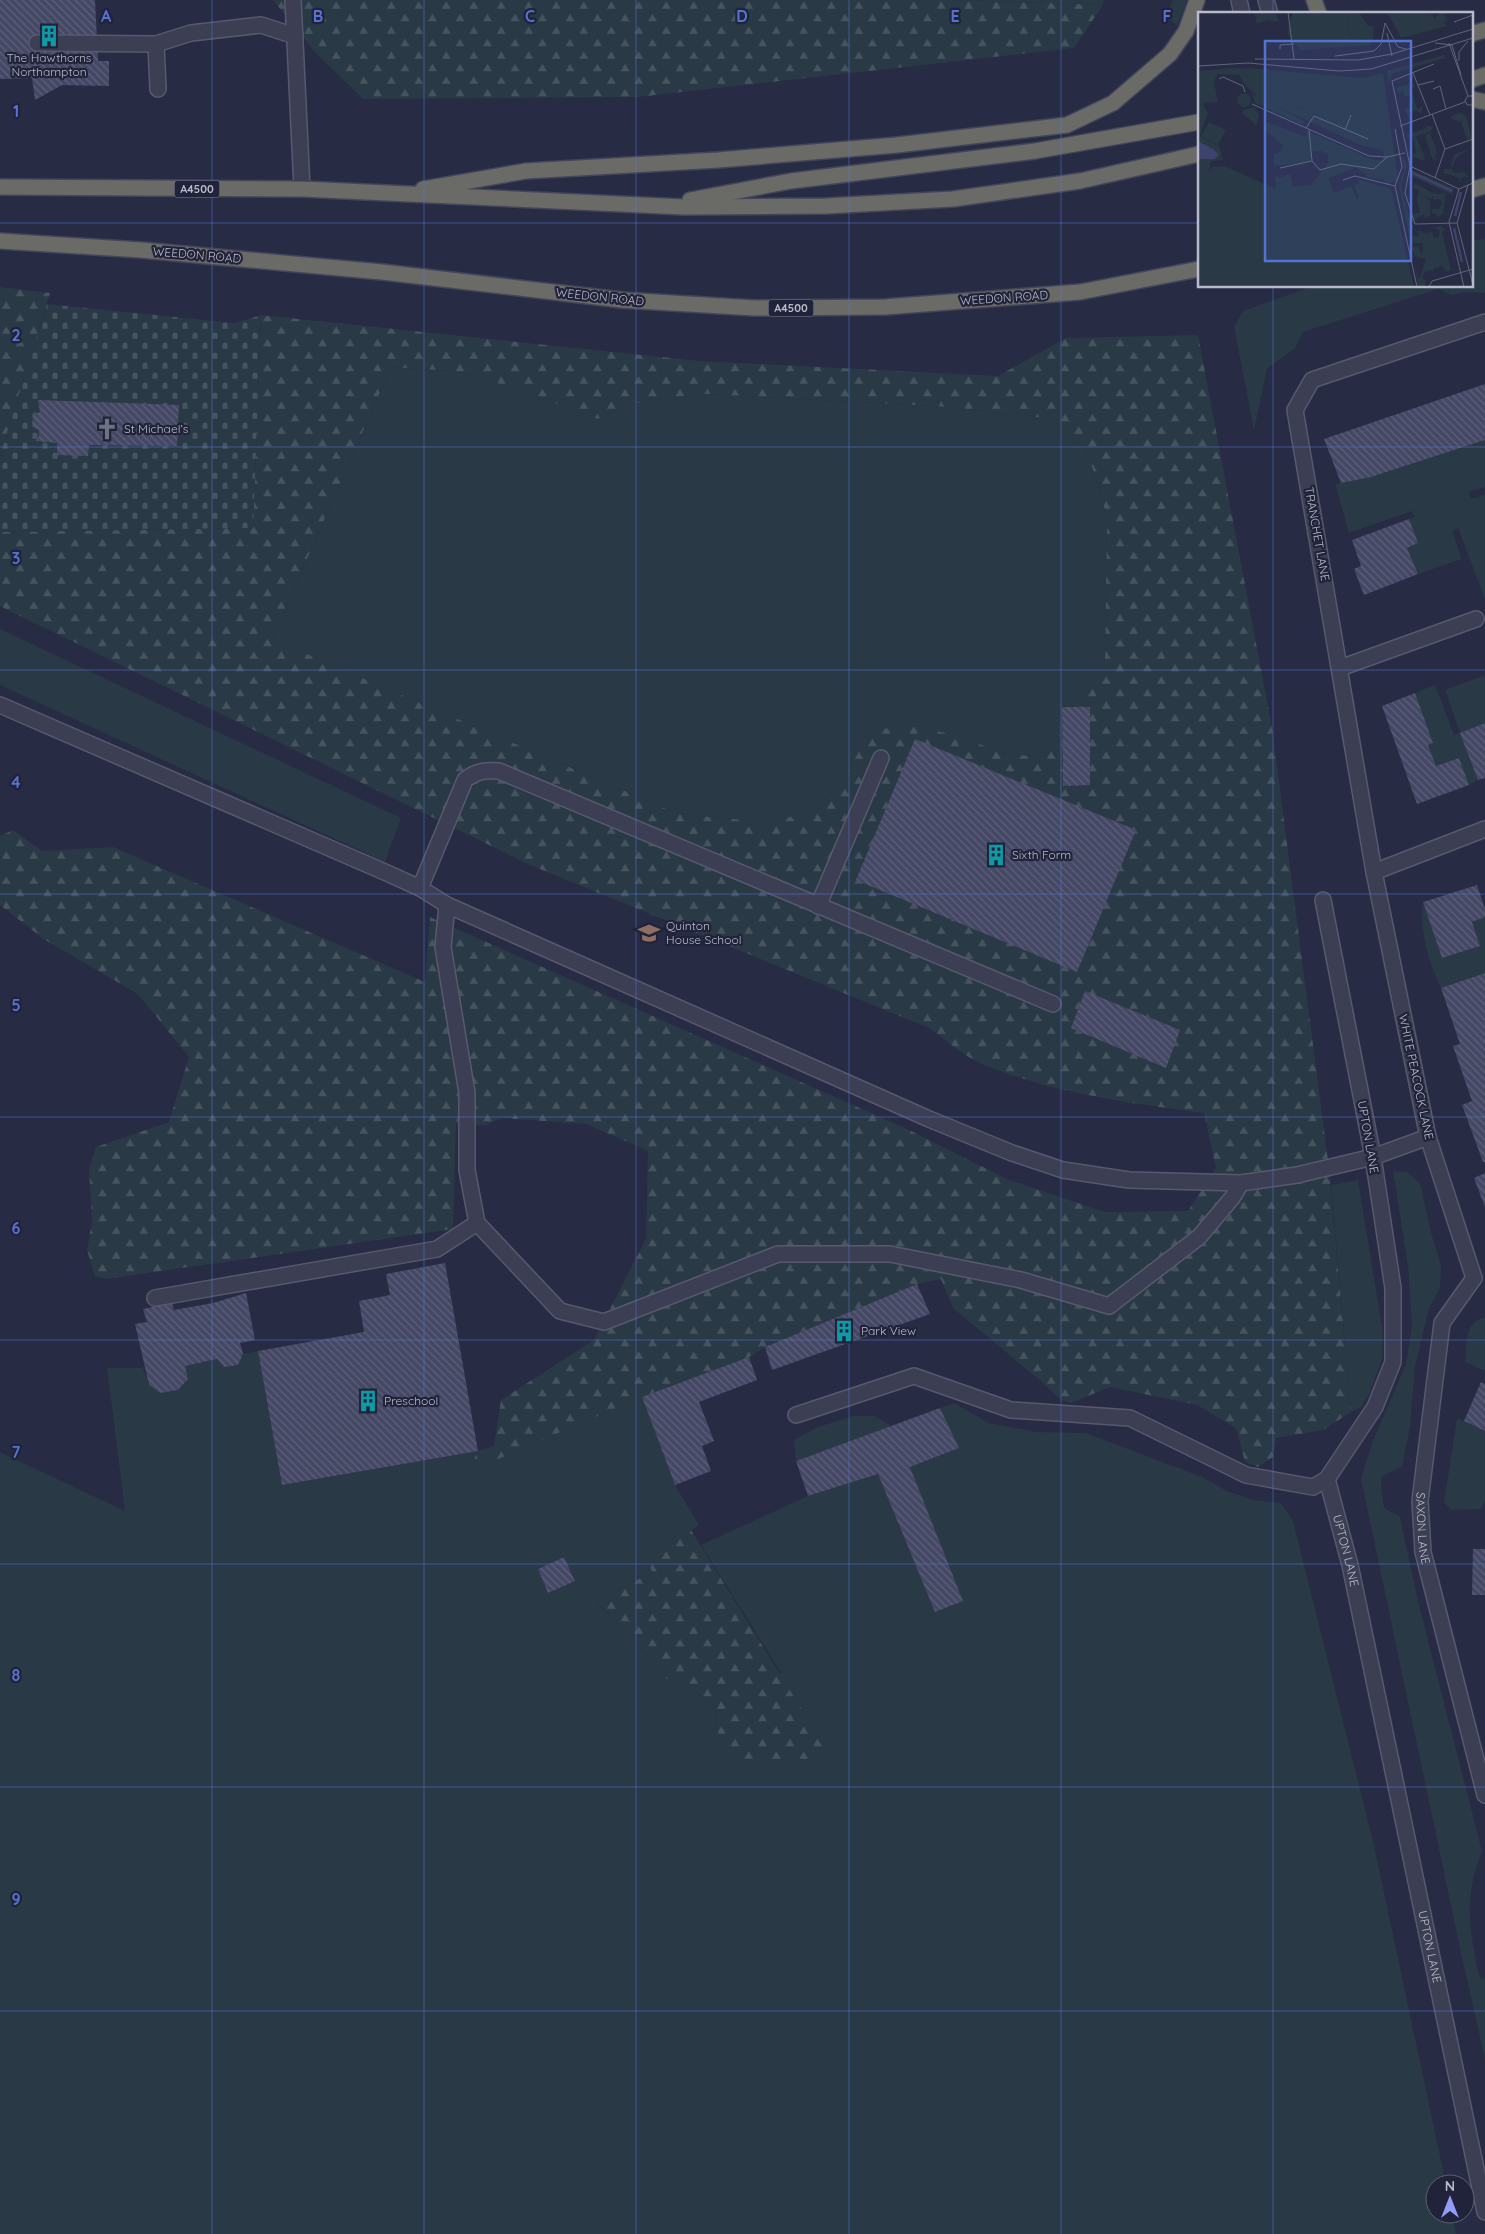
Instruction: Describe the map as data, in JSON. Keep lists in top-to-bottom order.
{
  "streets": {
    "highway": ["A4500", "WEEDON ROAD"],
    "street": [
      "TRANCHET LANE",
      "WHITE PEACOCK LANE",
      "UPTON LANE",
      "SAXON LANE"
    ]
  },
  "crossings": [
    ["TRANCHET LANE", "WHITE PEACOCK LANE"],
    ["WHITE PEACOCK LANE", "SAXON LANE"]
  ],
  "places": {
    "building": [
      "The Hawthorns Northampton",
      "Sixth Form",
      "Park View",
      "Preschool"
    ],
    "church": ["St Michael’s"],
    "school or university": ["Quinton House School"]
  },
  "north": "top",
  "grid": {
    "columns": [
      "A",
      "B",
      "C",
      "D",
      "E",
      "F"
    ],
    "rows": [
      "1",
      "2",
      "3",
      "4",
      "5",
      "6",
      "7",
      "8",
      "9"
    ]
  }
}
